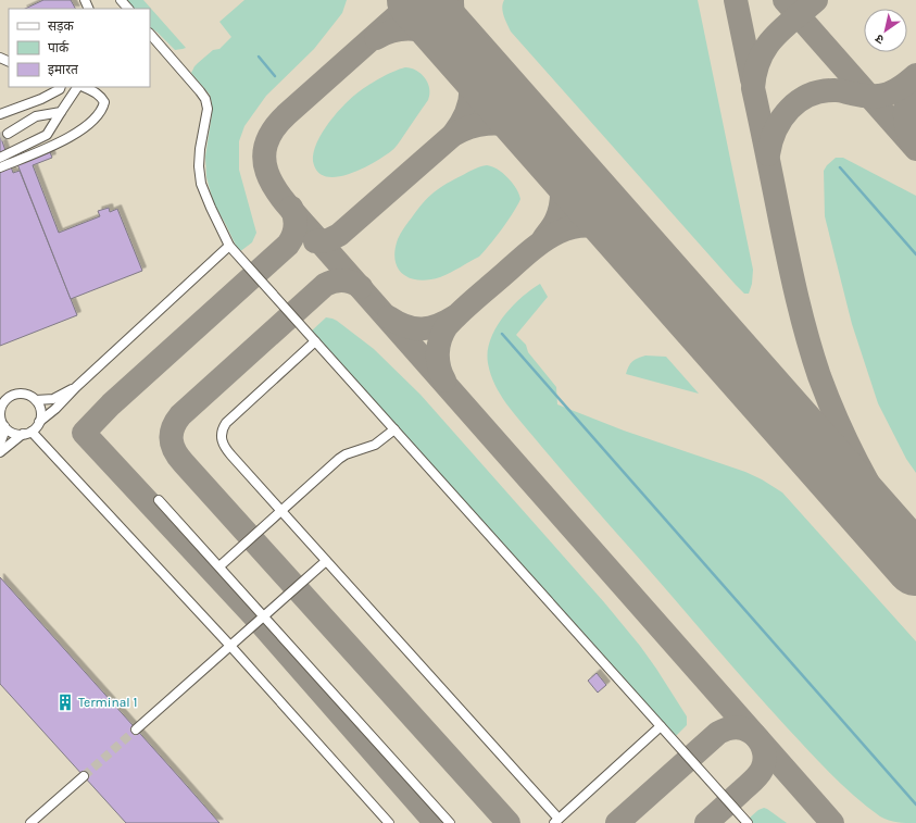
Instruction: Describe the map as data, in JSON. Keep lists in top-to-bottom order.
{
  "places": {
    "building": ["Terminal 1"]
  },
  "legend": ["सड़क", "पार्क", "इमारत"],
  "north": "bottom left"
}
